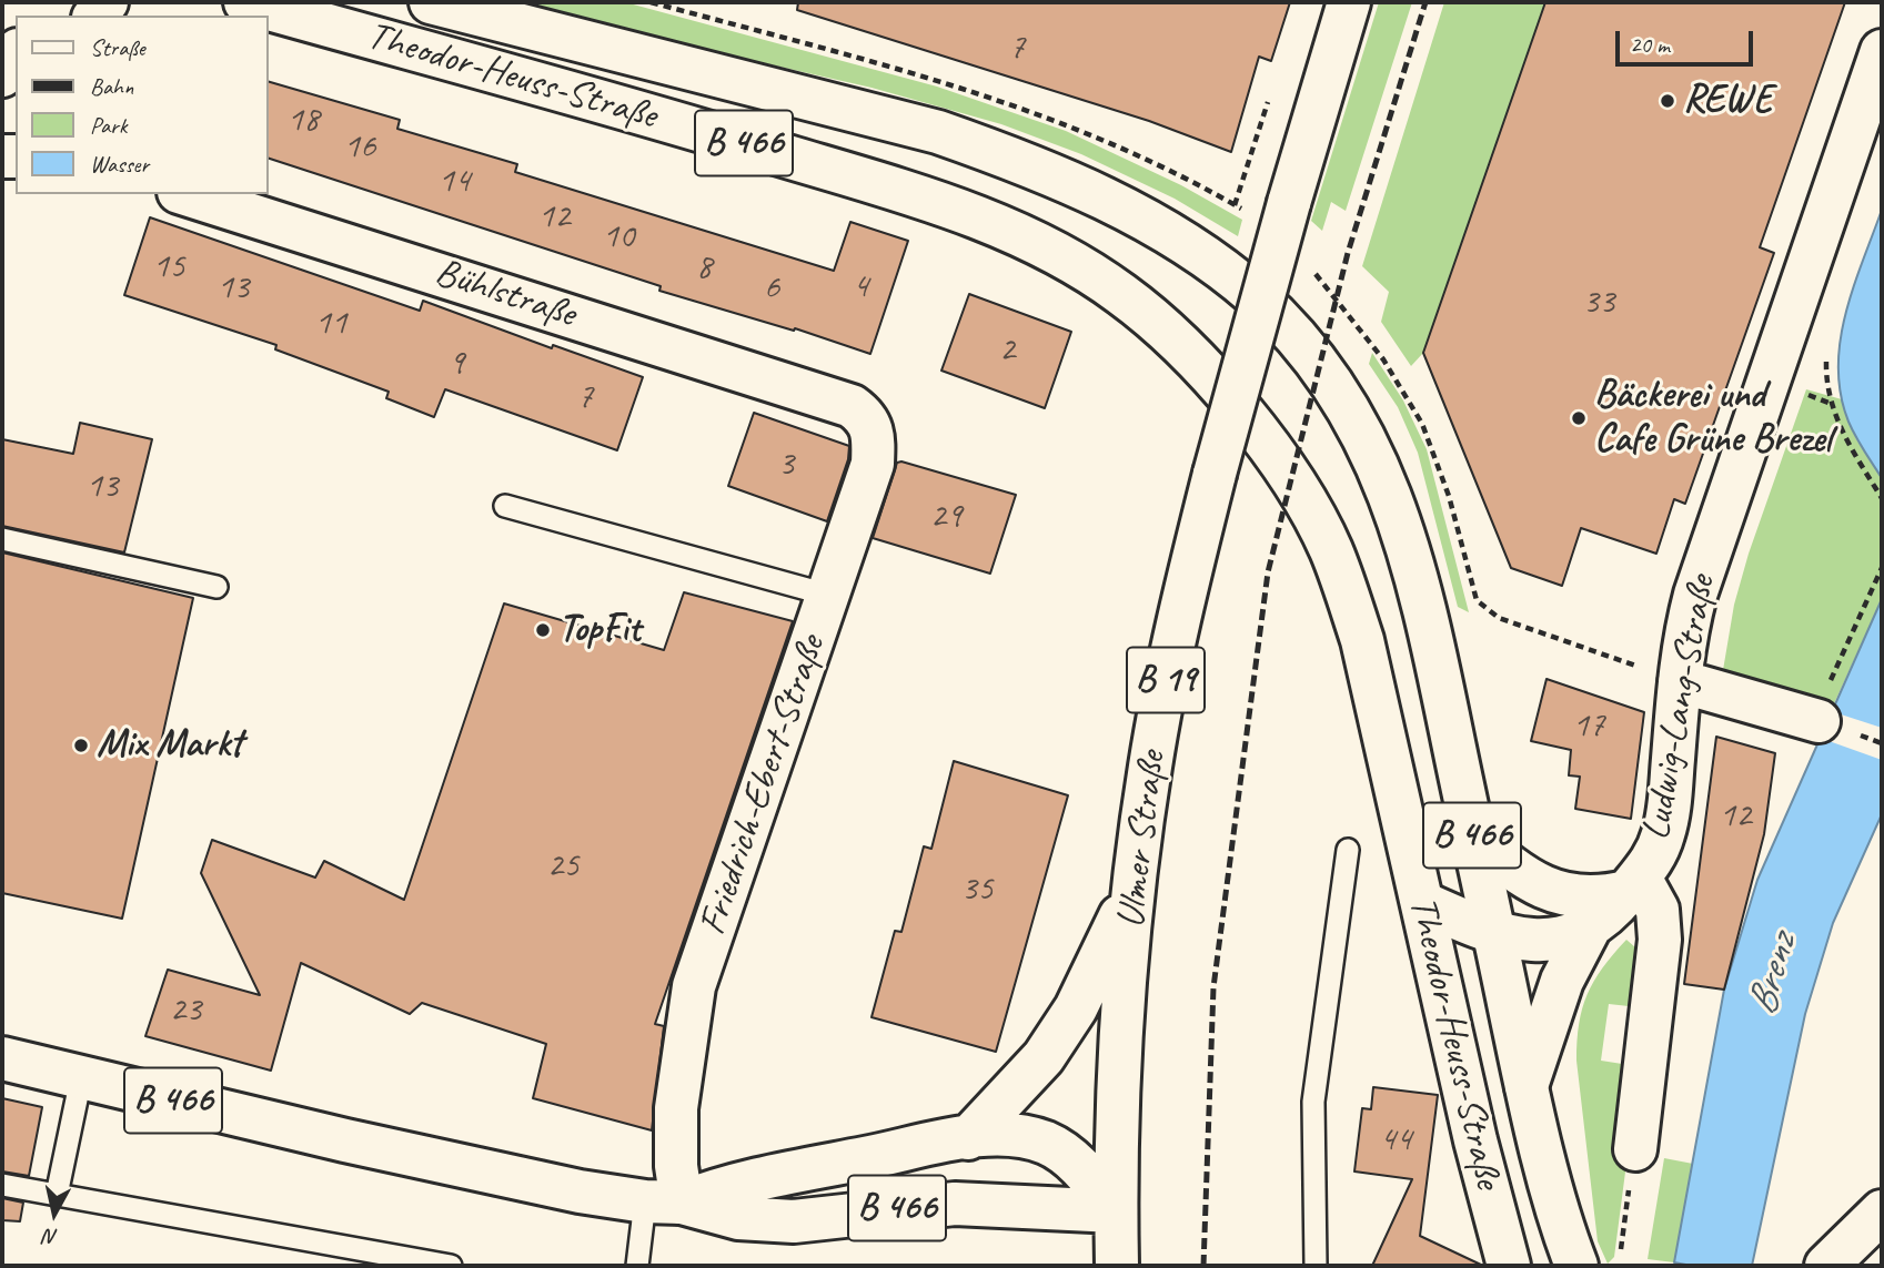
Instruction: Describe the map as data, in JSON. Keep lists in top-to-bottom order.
{
  "streets": {
    "main road": [
      "Theodor-Heuss-Straße",
      "B 466",
      "Bühlstraße",
      "B 19",
      "Ludwig-Lang-Straße",
      "Friedrich-Ebert-Straße",
      "Ulmer Straße"
    ]
  },
  "crossings": [
    ["Theodor-Heuss-Straße", "Ludwig-Lang-Straße"],
    ["B 466", "B 19"],
    ["B 466", "Friedrich-Ebert-Straße"],
    ["B 466", "Ulmer Straße"],
    ["Bühlstraße", "Friedrich-Ebert-Straße"],
    ["B 19", "Ulmer Straße"]
  ],
  "water": ["Brenz"],
  "places": [
    "REWE",
    "Bäckerei und Cafe Grüne Brezel",
    "TopFit",
    "Mix Markt"
  ],
  "house_numbers": [
    "7",
    "18",
    "16",
    "14",
    "12",
    "10",
    "15",
    "8",
    "4",
    "13",
    "6",
    "33",
    "11",
    "2",
    "9",
    "7",
    "3",
    "13",
    "29",
    "17",
    "12",
    "25",
    "35",
    "23",
    "44"
  ],
  "legend": [
    "Straße",
    "Bahn",
    "Park",
    "Wasser"
  ],
  "scale_bar": "20 m",
  "north": "bottom"
}
